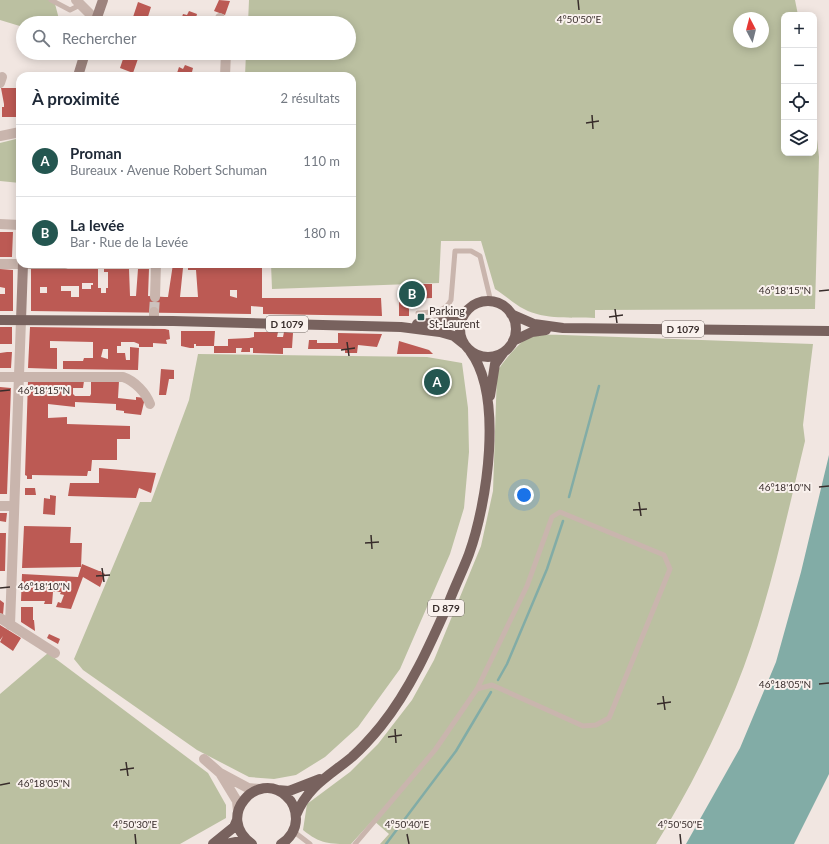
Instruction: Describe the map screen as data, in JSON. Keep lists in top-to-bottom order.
{
  "streets": {
    "main road": ["D 1079", "D 879"]
  },
  "crossings": [
    ["D 1079", "D 879"]
  ],
  "places": {
    "transit": ["Parking St-Laurent"]
  },
  "north": "top",
  "page": {
    "map_buttons": ["+", "−"],
    "search": "Rechercher",
    "heading": ["À proximité", "2 résultats"],
    "list": [
      {
        "mark": "A",
        "name": "Proman",
        "note": "Bureaux · Avenue Robert Schuman",
        "value": "110 m"
      },
      {
        "mark": "B",
        "name": "La levée",
        "note": "Bar · Rue de la Levée",
        "value": "180 m"
      }
    ],
    "pins": ["B", "A"]
  },
  "coordinates": [
    "4°50'50\"E",
    "46°18'15\"N",
    "46°18'10\"N",
    "46°18'05\"N",
    "4°50'30\"E",
    "4°50'40\"E"
  ]
}
